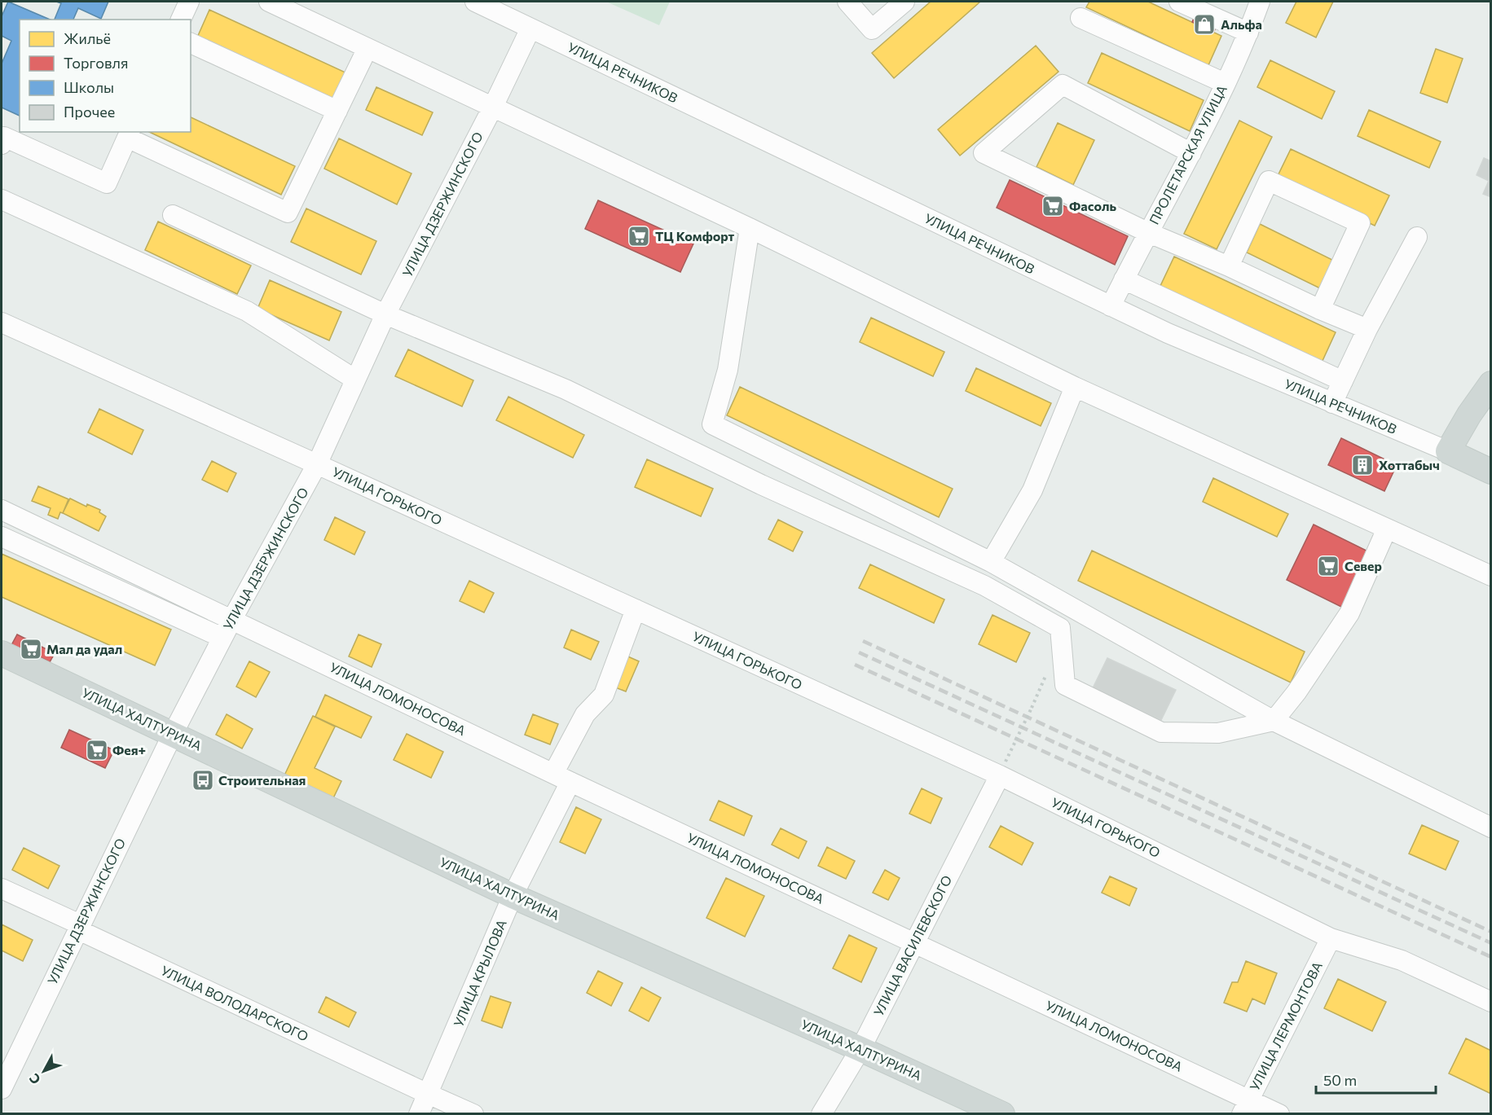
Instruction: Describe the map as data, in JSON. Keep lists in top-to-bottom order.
{
  "streets": {
    "main road": ["УЛИЦА РЕЧНИКОВ", "УЛИЦА ХАЛТУРИНА"],
    "street": [
      "ПРОЛЕТАРСКАЯ УЛИЦА",
      "УЛИЦА ДЗЕРЖИНСКОГО",
      "УЛИЦА ГОРЬКОГО",
      "УЛИЦА ЛОМОНОСОВА",
      "УЛИЦА ВАСИЛЕВСКОГО",
      "УЛИЦА КРЫЛОВА",
      "УЛИЦА ВОЛОДАРСКОГО",
      "УЛИЦА ЛЕРМОНТОВА"
    ]
  },
  "crossings": [
    ["УЛИЦА РЕЧНИКОВ", "ПРОЛЕТАРСКАЯ УЛИЦА"],
    ["УЛИЦА РЕЧНИКОВ", "УЛИЦА ДЗЕРЖИНСКОГО"],
    ["УЛИЦА ДЗЕРЖИНСКОГО", "УЛИЦА ГОРЬКОГО"],
    ["УЛИЦА ДЗЕРЖИНСКОГО", "УЛИЦА ЛОМОНОСОВА"],
    ["УЛИЦА ДЗЕРЖИНСКОГО", "УЛИЦА ХАЛТУРИНА"],
    ["УЛИЦА ДЗЕРЖИНСКОГО", "УЛИЦА ВОЛОДАРСКОГО"],
    ["УЛИЦА ГОРЬКОГО", "УЛИЦА ВАСИЛЕВСКОГО"],
    ["УЛИЦА ГОРЬКОГО", "УЛИЦА КРЫЛОВА"],
    ["УЛИЦА ГОРЬКОГО", "УЛИЦА ЛЕРМОНТОВА"],
    ["УЛИЦА ЛОМОНОСОВА", "УЛИЦА ВАСИЛЕВСКОГО"],
    ["УЛИЦА ЛОМОНОСОВА", "УЛИЦА КРЫЛОВА"],
    ["УЛИЦА ЛОМОНОСОВА", "УЛИЦА ЛЕРМОНТОВА"],
    ["УЛИЦА ХАЛТУРИНА", "УЛИЦА ВАСИЛЕВСКОГО"],
    ["УЛИЦА ХАЛТУРИНА", "УЛИЦА КРЫЛОВА"],
    ["УЛИЦА КРЫЛОВА", "УЛИЦА ВОЛОДАРСКОГО"]
  ],
  "places": {
    "shop": ["Альфа"],
    "supermarket": [
      "Фасоль",
      "ТЦ Комфорт",
      "Север",
      "Мал да удал",
      "Фея+"
    ],
    "building": ["Хоттабыч"],
    "bus stop": ["Строительная"]
  },
  "legend": [
    "Жильё",
    "Торговля",
    "Школы",
    "Прочее"
  ],
  "scale_bar": "50 m",
  "north": "bottom left"
}
